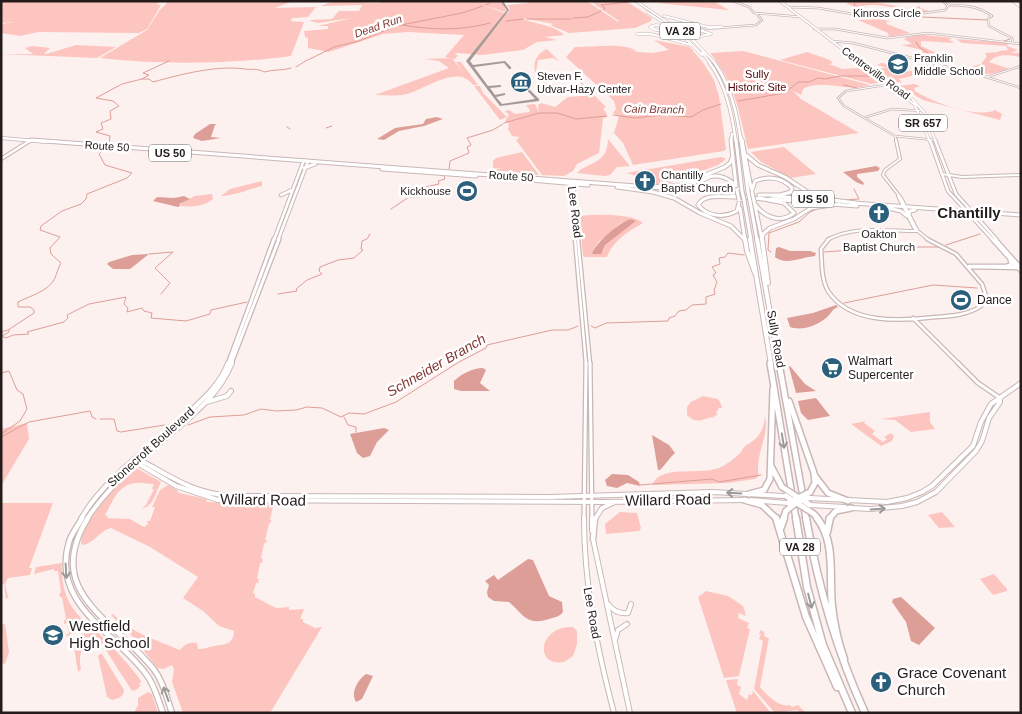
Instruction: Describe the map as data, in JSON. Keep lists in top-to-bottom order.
{
  "streets": {
    "highway": [
      "VA 28",
      "Route 50",
      "US 50",
      "Sully Road"
    ],
    "main road": [
      "Centreville Road",
      "SR 657",
      "Stonecroft Boulevard",
      "Willard Road"
    ],
    "street": ["Kinross Circle", "Lee Road"]
  },
  "crossings": [
    ["Kinross Circle", "Centreville Road"],
    ["VA 28", "Sully Road"],
    ["Centreville Road", "SR 657"],
    ["Centreville Road", "Route 50"],
    ["SR 657", "Route 50"],
    ["Route 50", "Lee Road"],
    ["Route 50", "Sully Road"],
    ["Route 50", "Stonecroft Boulevard"],
    ["Lee Road", "Willard Road"],
    ["Stonecroft Boulevard", "Willard Road"]
  ],
  "districts": ["Chantilly"],
  "water": ["Dead Run", "Cain Branch", "Schneider Branch"],
  "parks": ["Sully Historic Site"],
  "places": {
    "school or university": ["Franklin Middle School", "Westfield High School"],
    "museum": ["Steven F. Udvar-Hazy Center"],
    "church": ["Chantilly Baptist Church", "Oakton Baptist Church", "Grace Covenant Church"],
    "sports": ["Kickhouse", "Dance"],
    "supermarket": ["Walmart Supercenter"]
  }
}
